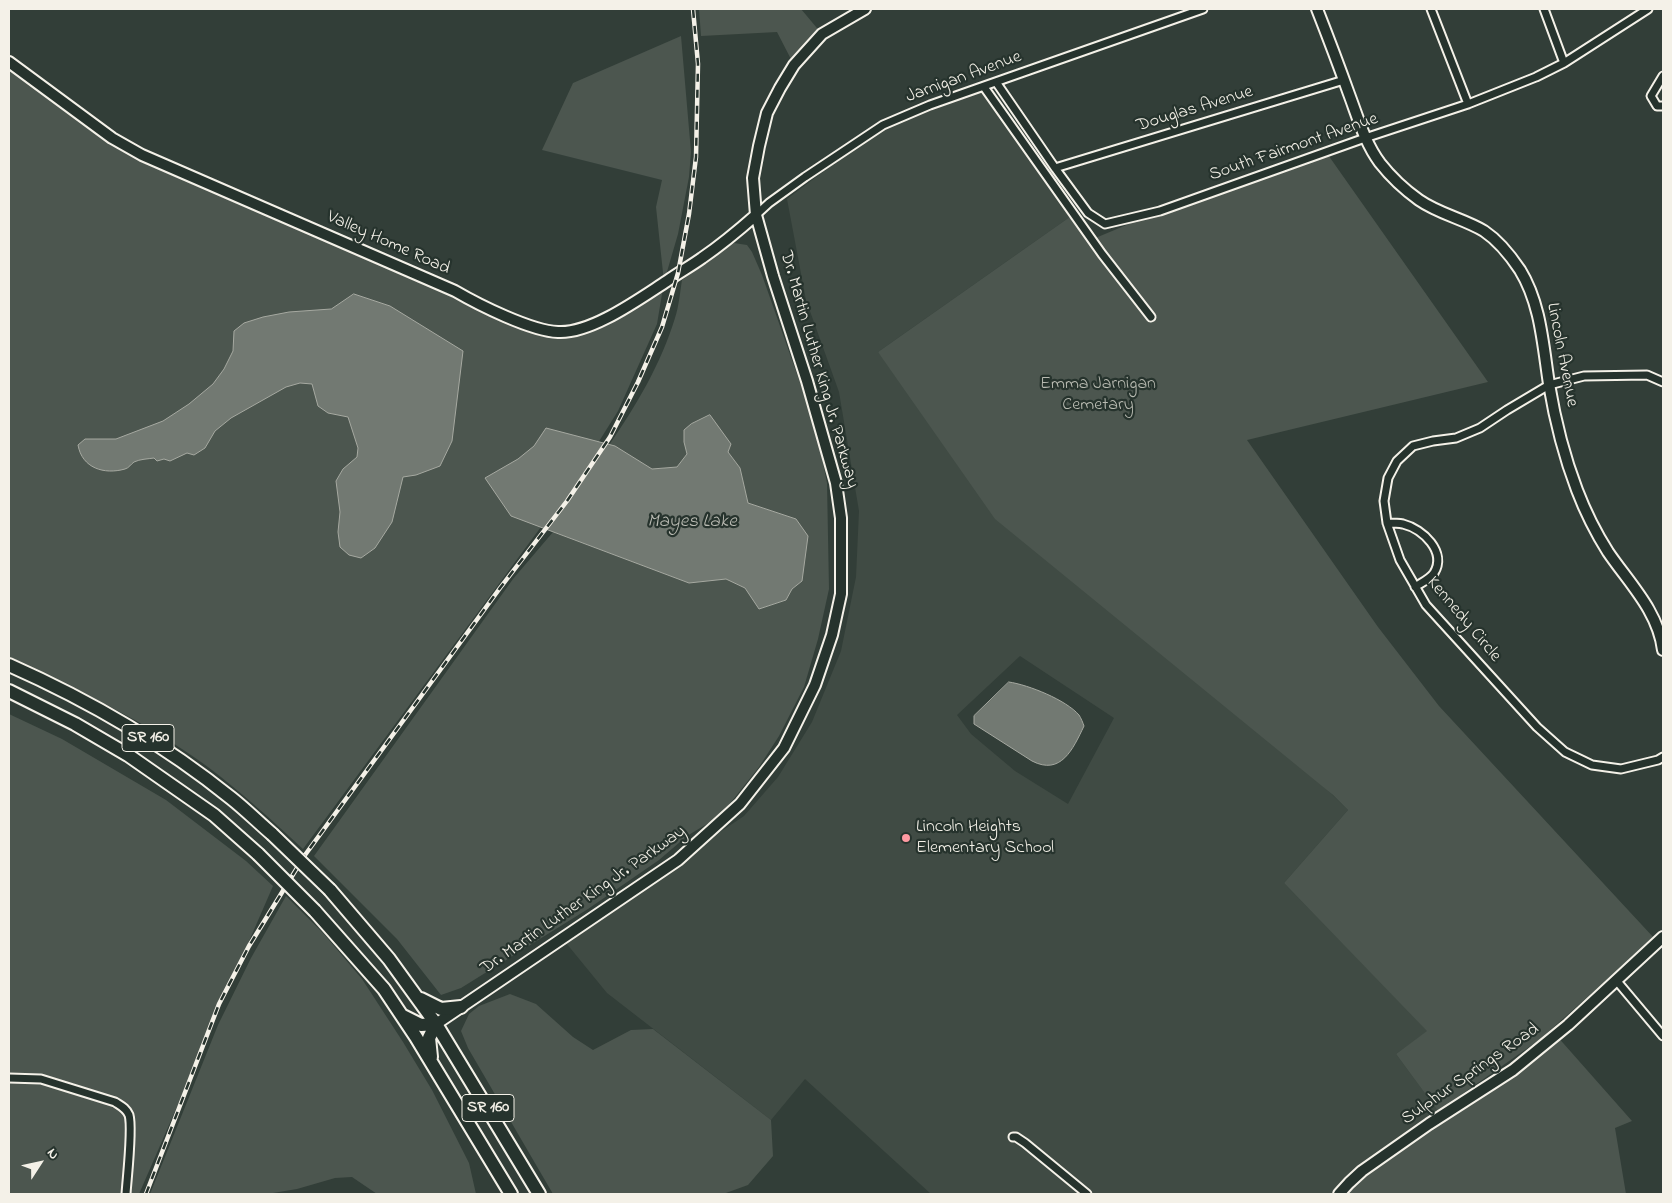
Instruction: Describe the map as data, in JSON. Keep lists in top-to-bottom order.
{
  "streets": {
    "highway": ["SR 160"],
    "street": [
      "Jarnigan Avenue",
      "Douglas Avenue",
      "South Fairmont Avenue",
      "Valley Home Road",
      "Lincoln Avenue",
      "Dr. Martin Luther King Jr. Parkway",
      "Kennedy Circle",
      "Sulphur Springs Road"
    ]
  },
  "crossings": [
    ["Jarnigan Avenue", "South Fairmont Avenue"],
    ["Jarnigan Avenue", "Valley Home Road"],
    ["Jarnigan Avenue", "Dr. Martin Luther King Jr. Parkway"],
    ["Douglas Avenue", "South Fairmont Avenue"],
    ["Douglas Avenue", "Lincoln Avenue"],
    ["South Fairmont Avenue", "Lincoln Avenue"],
    ["Valley Home Road", "Dr. Martin Luther King Jr. Parkway"],
    ["Lincoln Avenue", "Kennedy Circle"],
    ["Dr. Martin Luther King Jr. Parkway", "SR 160"]
  ],
  "water": ["Mayes Lake"],
  "parks": ["Emma Jarnigan Cemetary"],
  "places": ["Lincoln Heights Elementary School"],
  "north": "top right"
}
